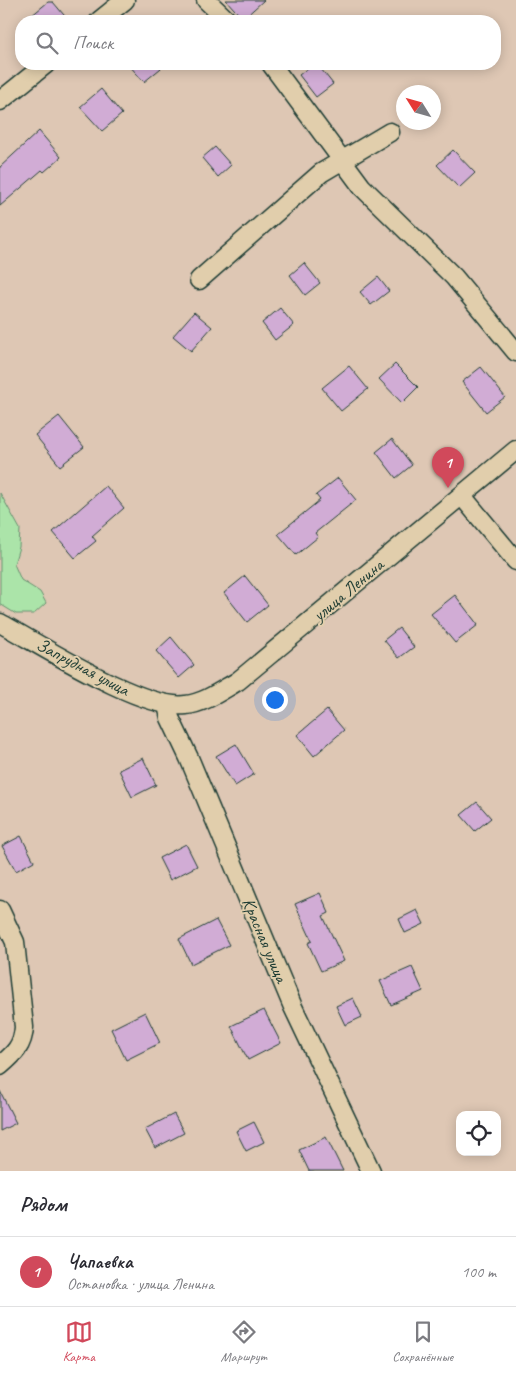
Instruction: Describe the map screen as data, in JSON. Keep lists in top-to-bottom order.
{
  "streets": {
    "street": ["улица Ленина", "Запрудная улица", "Красная улица"]
  },
  "crossings": [
    ["улица Ленина", "Запрудная улица"],
    ["улица Ленина", "Красная улица"],
    ["Запрудная улица", "Красная улица"]
  ],
  "north": "top left",
  "page": {
    "search": "Поиск",
    "pins": "1",
    "heading": "Рядом",
    "list": [
      {
        "mark": "1",
        "name": "Чапаевка",
        "note": "Остановка · улица Ленина",
        "value": "100 m"
      }
    ],
    "nav": ["Карта", "Маршрут", "Сохранённые"]
  }
}
